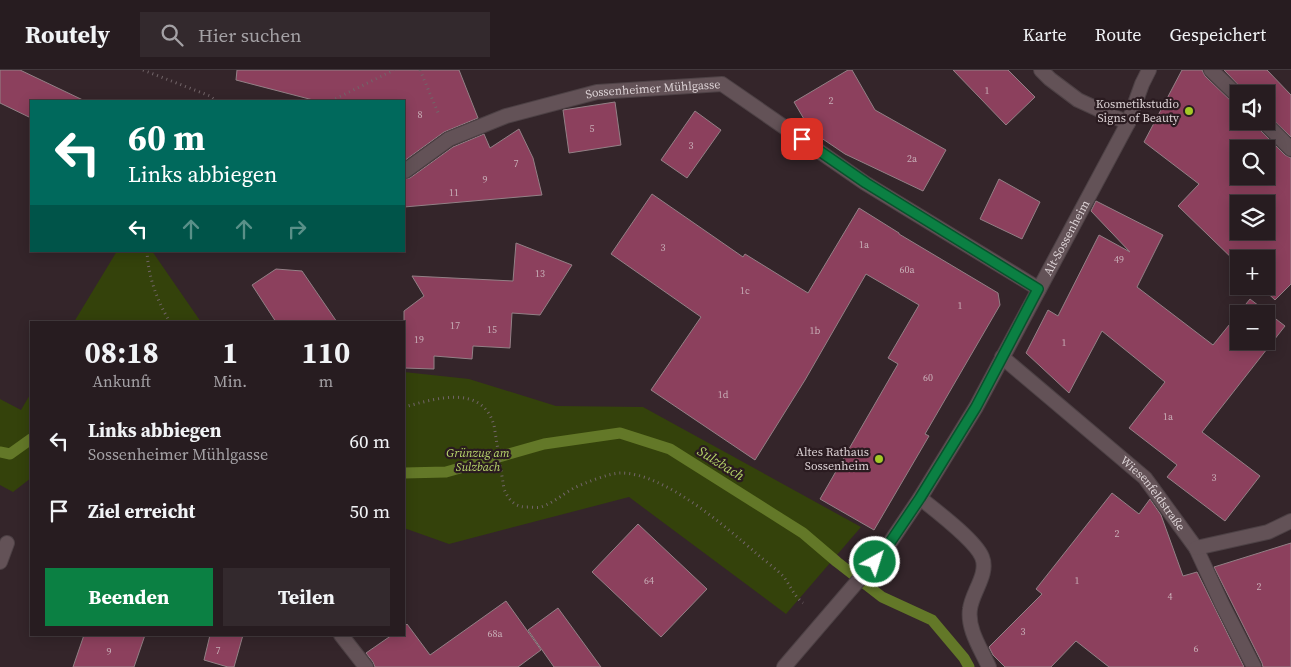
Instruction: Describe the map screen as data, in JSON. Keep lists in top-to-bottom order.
{
  "streets": {
    "street": ["Sossenheimer Mühlgasse", "Alt-Sossenheim", "Wiesenfeldstraße"]
  },
  "crossings": [
    ["Sossenheimer Mühlgasse", "Alt-Sossenheim"],
    ["Alt-Sossenheim", "Wiesenfeldstraße"]
  ],
  "water": ["Sulzbach"],
  "parks": ["Grünzug am Sulzbach"],
  "places": ["Kosmetikstudio Signs of Beauty", "Altes Rathaus Sossenheim"],
  "house_numbers": [
    "1",
    "2",
    "8",
    "5",
    "3",
    "2a",
    "7",
    "9",
    "11",
    "1a",
    "3",
    "49",
    "60a",
    "13",
    "1c",
    "1",
    "17",
    "15",
    "1b",
    "19",
    "1",
    "60",
    "1d",
    "1a",
    "3",
    "2",
    "64",
    "1",
    "2",
    "4",
    "3",
    "68a",
    "6",
    "7",
    "9"
  ],
  "page": {
    "header": "Routely",
    "search": "Hier suchen",
    "nav": ["Karte", "Route", "Gespeichert"],
    "map_buttons": ["+", "−"],
    "turn": ["60 m", "Links abbiegen"],
    "eta": [
      "08:18",
      "Ankunft",
      "1",
      "Min.",
      "110",
      "m"
    ],
    "list": [
      {
        "name": "Links abbiegen",
        "note": "Sossenheimer Mühlgasse",
        "value": "60 m"
      },
      {
        "name": "Ziel erreicht",
        "value": "50 m"
      }
    ],
    "buttons": ["Beenden", "Teilen"]
  }
}
